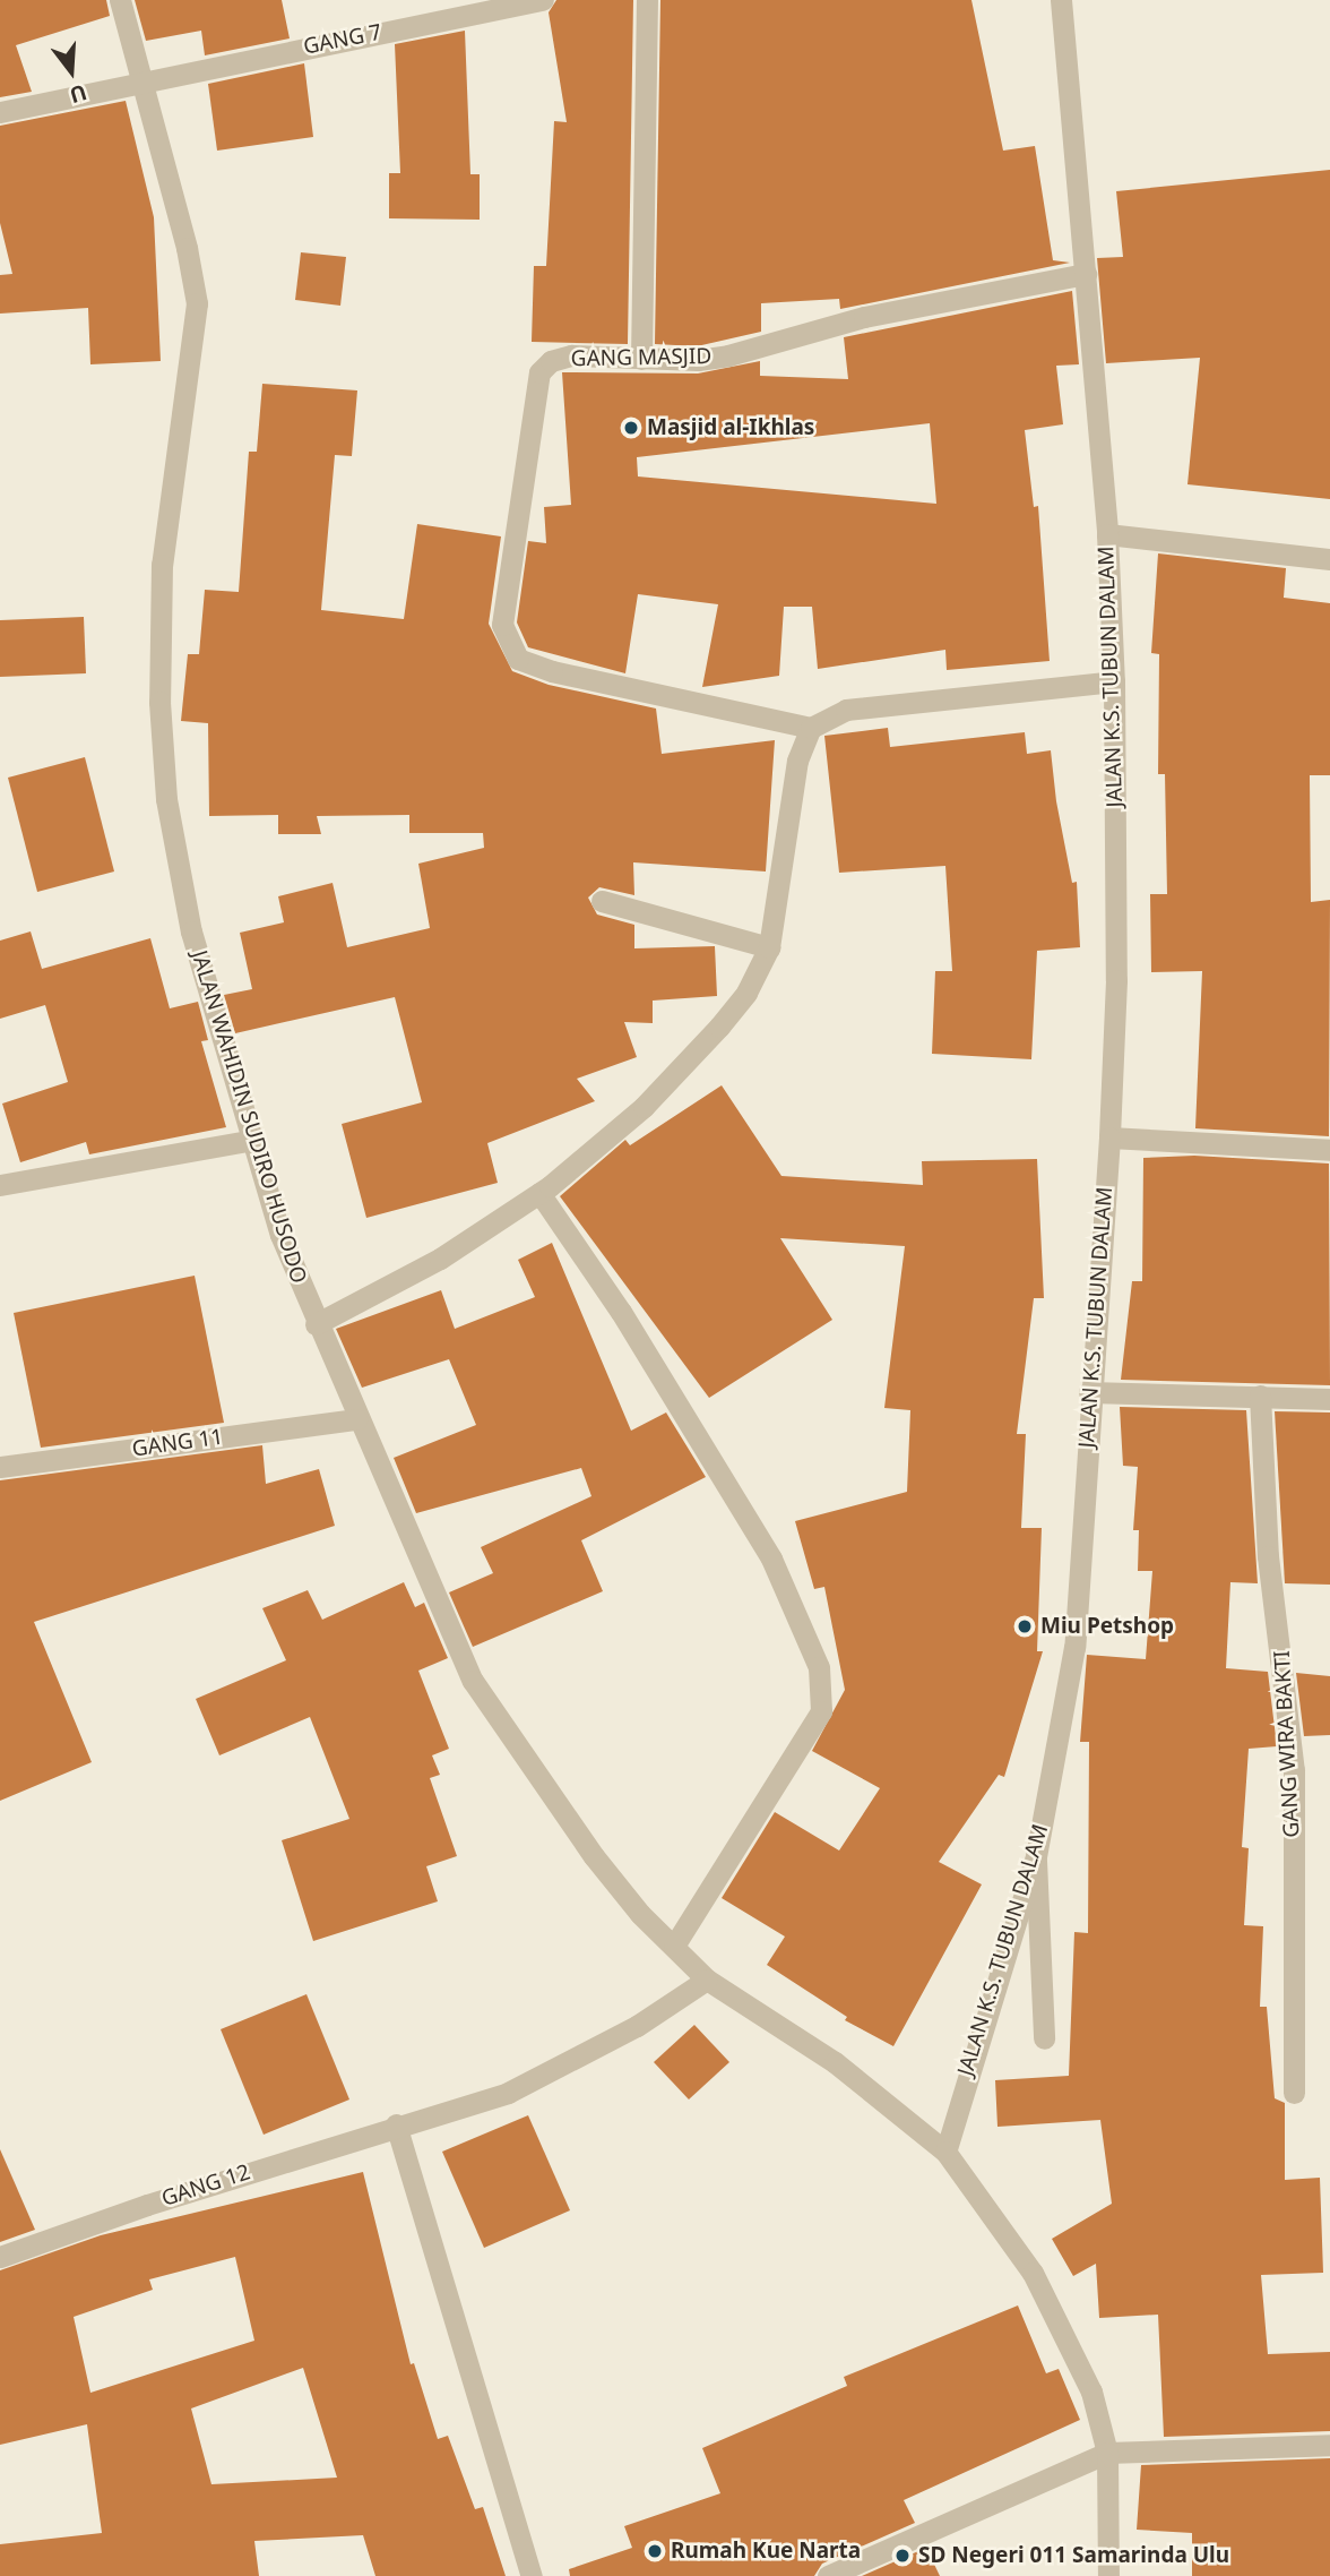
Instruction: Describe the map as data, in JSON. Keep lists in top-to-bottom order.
{
  "streets": {
    "street": [
      "GANG 7",
      "GANG MASJID",
      "JALAN K.S. TUBUN DALAM",
      "JALAN WAHIDIN SUDIRO HUSODO",
      "GANG 11",
      "GANG WIRA BAKTI",
      "GANG 12"
    ]
  },
  "crossings": [
    ["GANG 7", "JALAN WAHIDIN SUDIRO HUSODO"],
    ["GANG MASJID", "JALAN K.S. TUBUN DALAM"],
    ["JALAN K.S. TUBUN DALAM", "JALAN WAHIDIN SUDIRO HUSODO"],
    ["JALAN WAHIDIN SUDIRO HUSODO", "GANG 11"],
    ["JALAN WAHIDIN SUDIRO HUSODO", "GANG 12"]
  ],
  "places": [
    "Masjid al-Ikhlas",
    "Miu Petshop",
    "Rumah Kue Narta",
    "SD Negeri 011 Samarinda Ulu"
  ],
  "north": "bottom"
}
